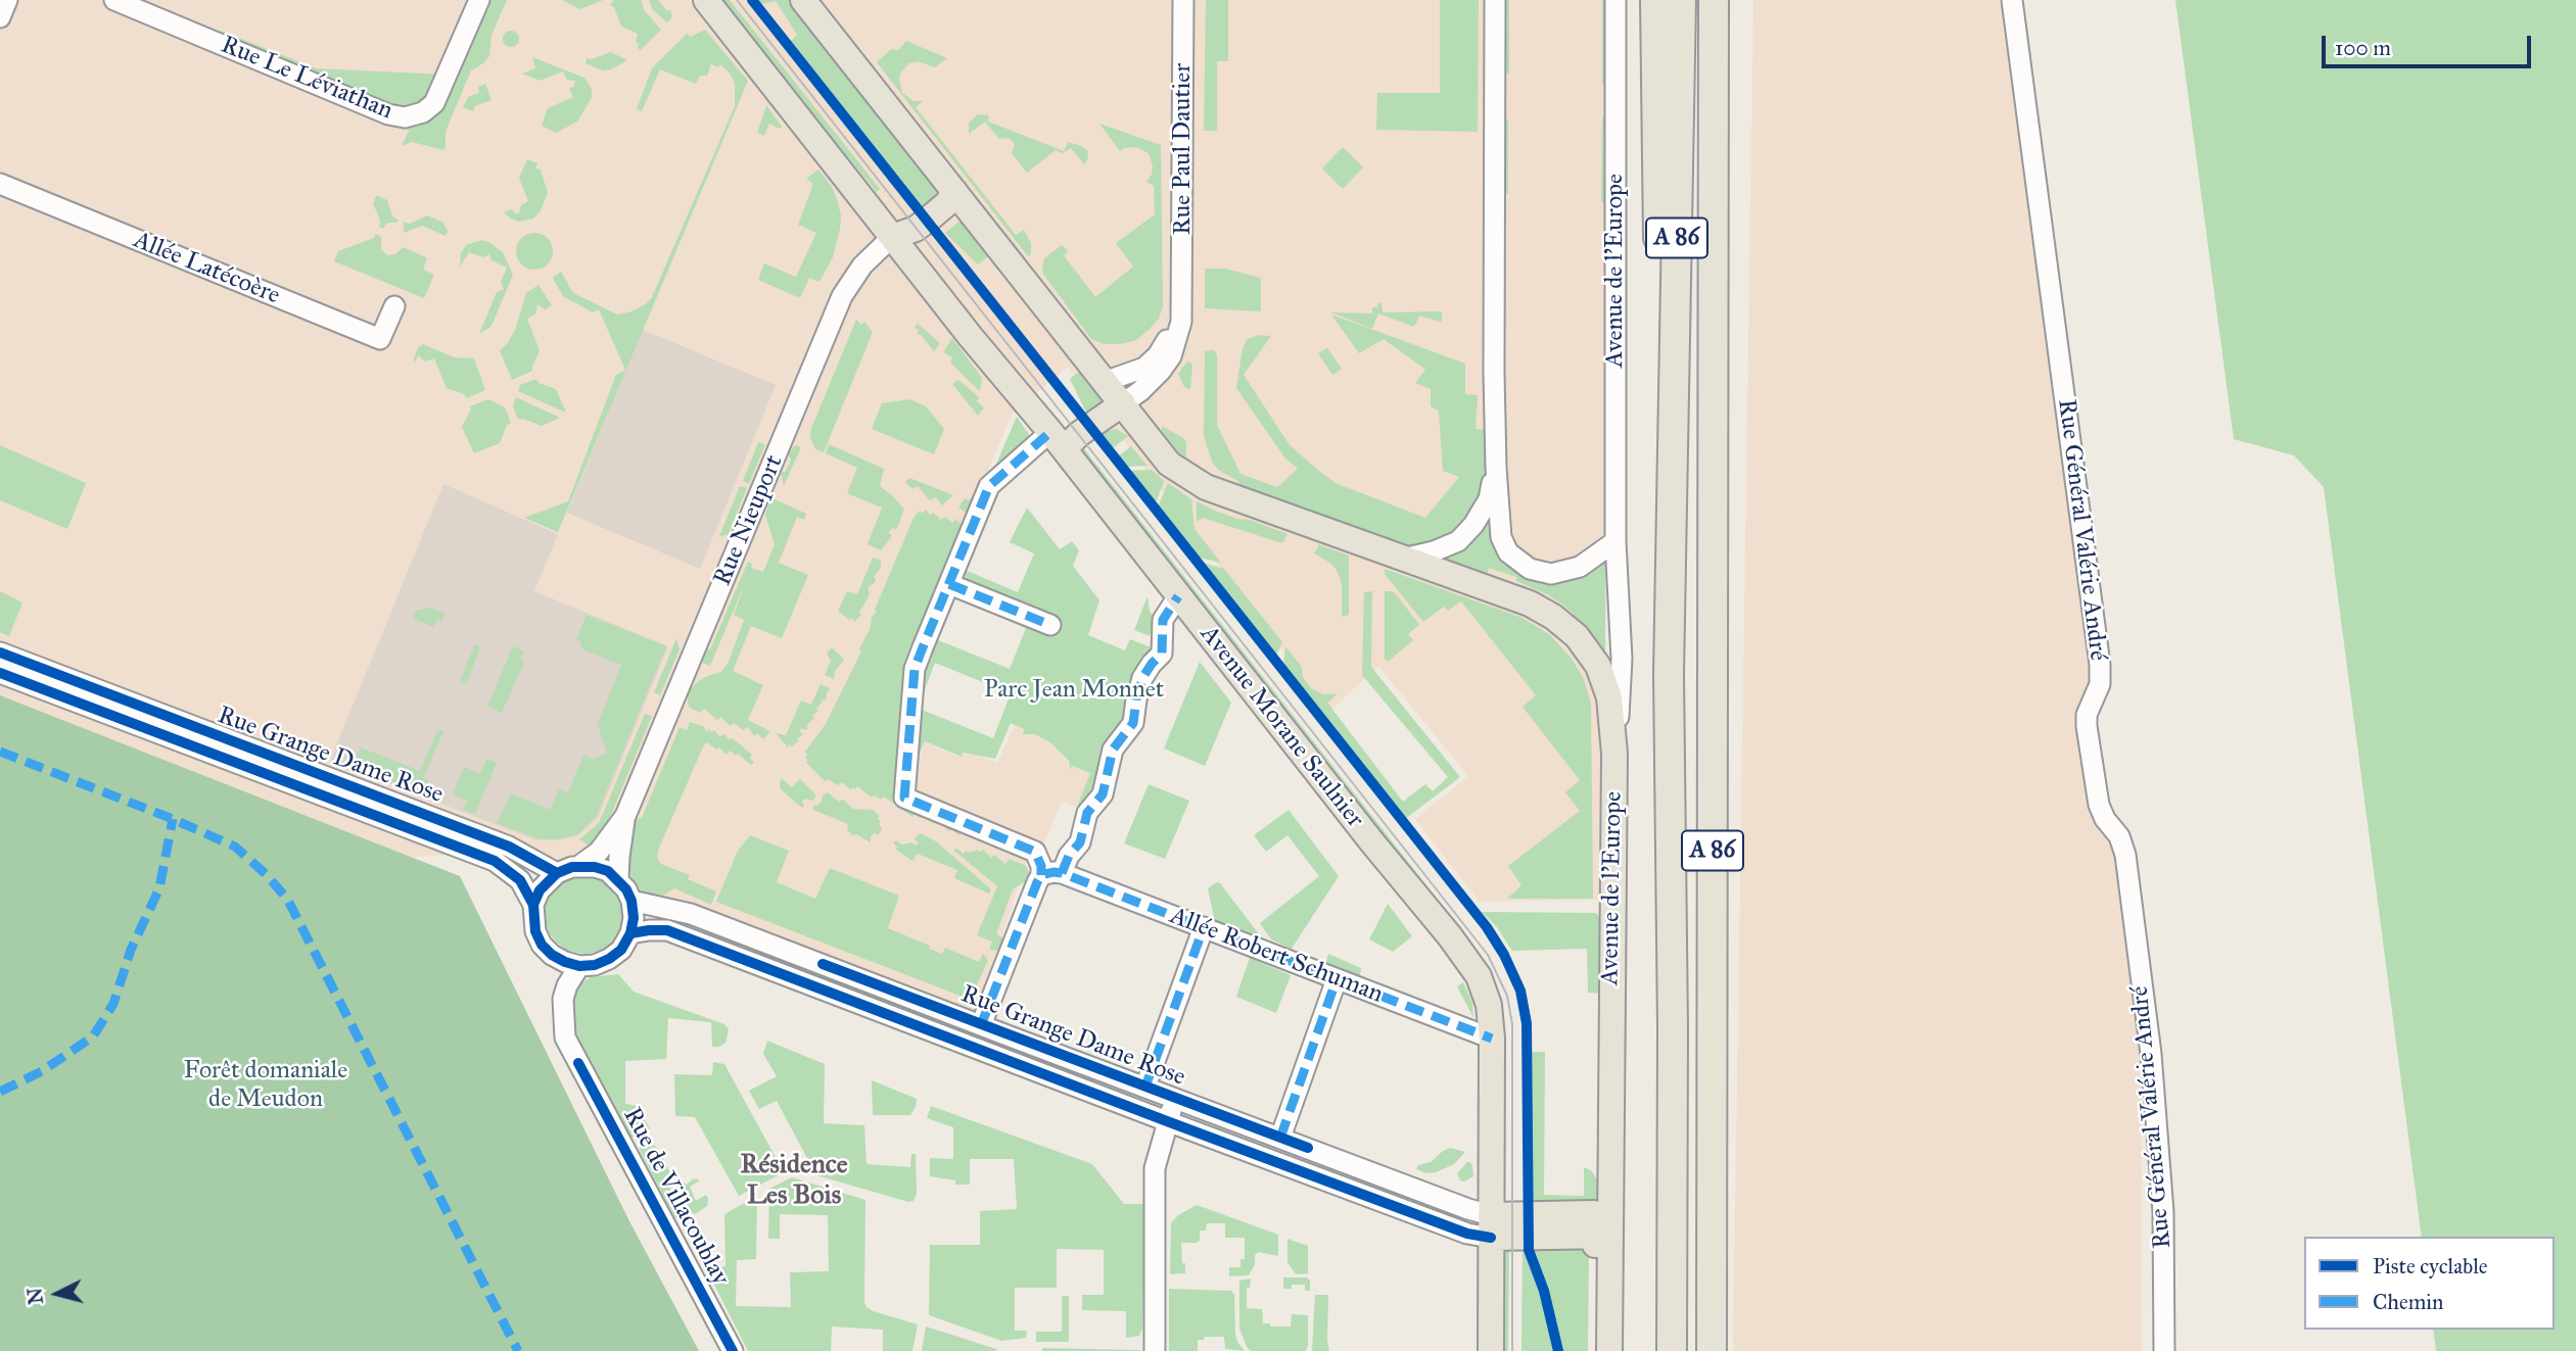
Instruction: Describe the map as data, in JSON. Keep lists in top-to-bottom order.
{
  "streets": {
    "highway": ["A 86"],
    "main road": ["Avenue de l'Europe", "Avenue Morane Saulnier"],
    "street": [
      "Rue Le Léviathan",
      "Rue Paul Dautier",
      "Allée Latécoère",
      "Rue Nieuport",
      "Rue Général Valérie André",
      "Rue Grange Dame Rose",
      "Allée Robert Schuman",
      "Rue de Villacoublay"
    ]
  },
  "crossings": [
    ["Rue Nieuport", "Avenue Morane Saulnier"],
    ["Rue Nieuport", "Rue Grange Dame Rose"],
    ["Rue Nieuport", "Rue de Villacoublay"],
    ["Avenue Morane Saulnier", "Allée Robert Schuman"],
    ["Rue Grange Dame Rose", "Rue de Villacoublay"]
  ],
  "districts": ["Résidence Les Bois"],
  "parks": ["Parc Jean Monnet", "Forêt domaniale de Meudon"],
  "legend": ["Piste cyclable", "Chemin"],
  "scale_bar": "100 m",
  "north": "left"
}
